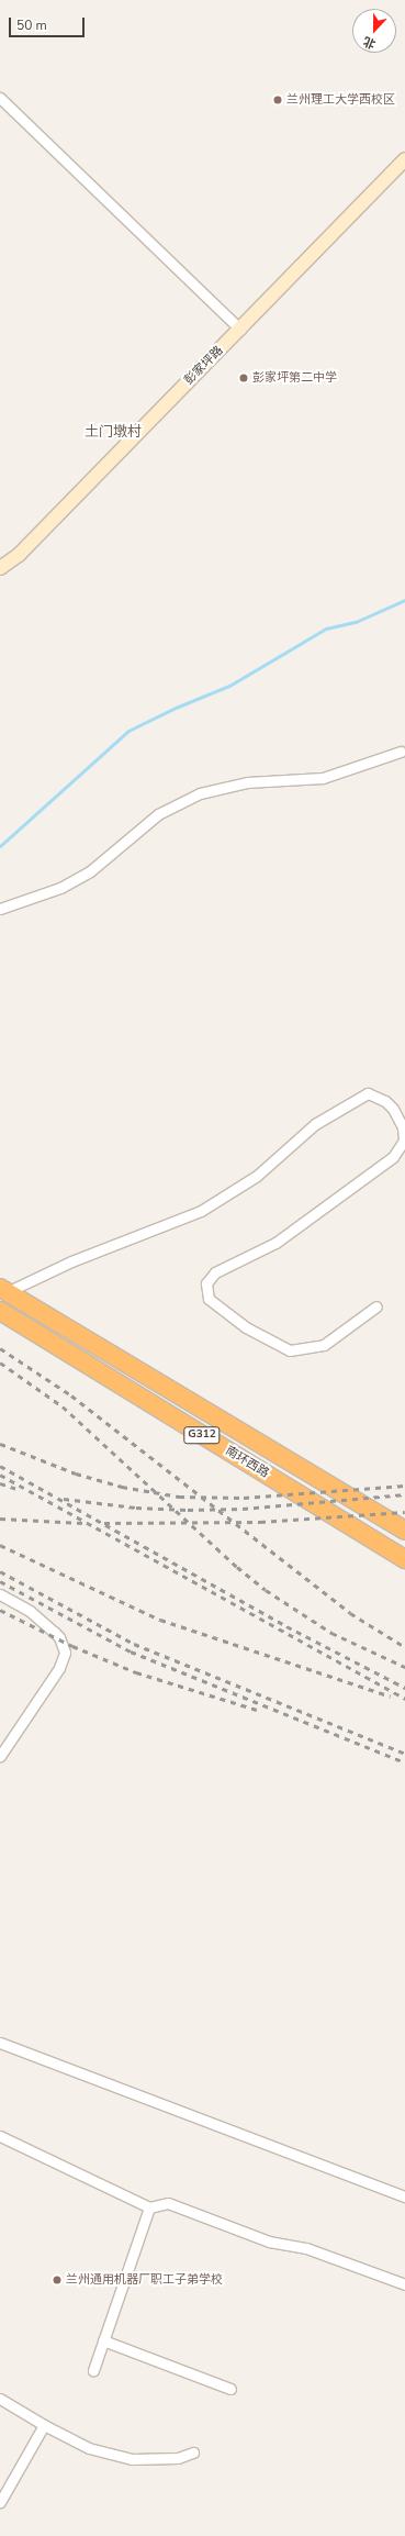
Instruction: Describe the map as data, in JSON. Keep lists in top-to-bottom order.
{
  "streets": {
    "highway": ["G312", "南环西路"],
    "street": ["彭家坪路"]
  },
  "districts": ["土门墩村"],
  "places": ["兰州理工大学西校区", "彭家坪第二中学", "兰州通用机器厂职工子弟学校"],
  "scale_bar": "50 m",
  "north": "bottom"
}
